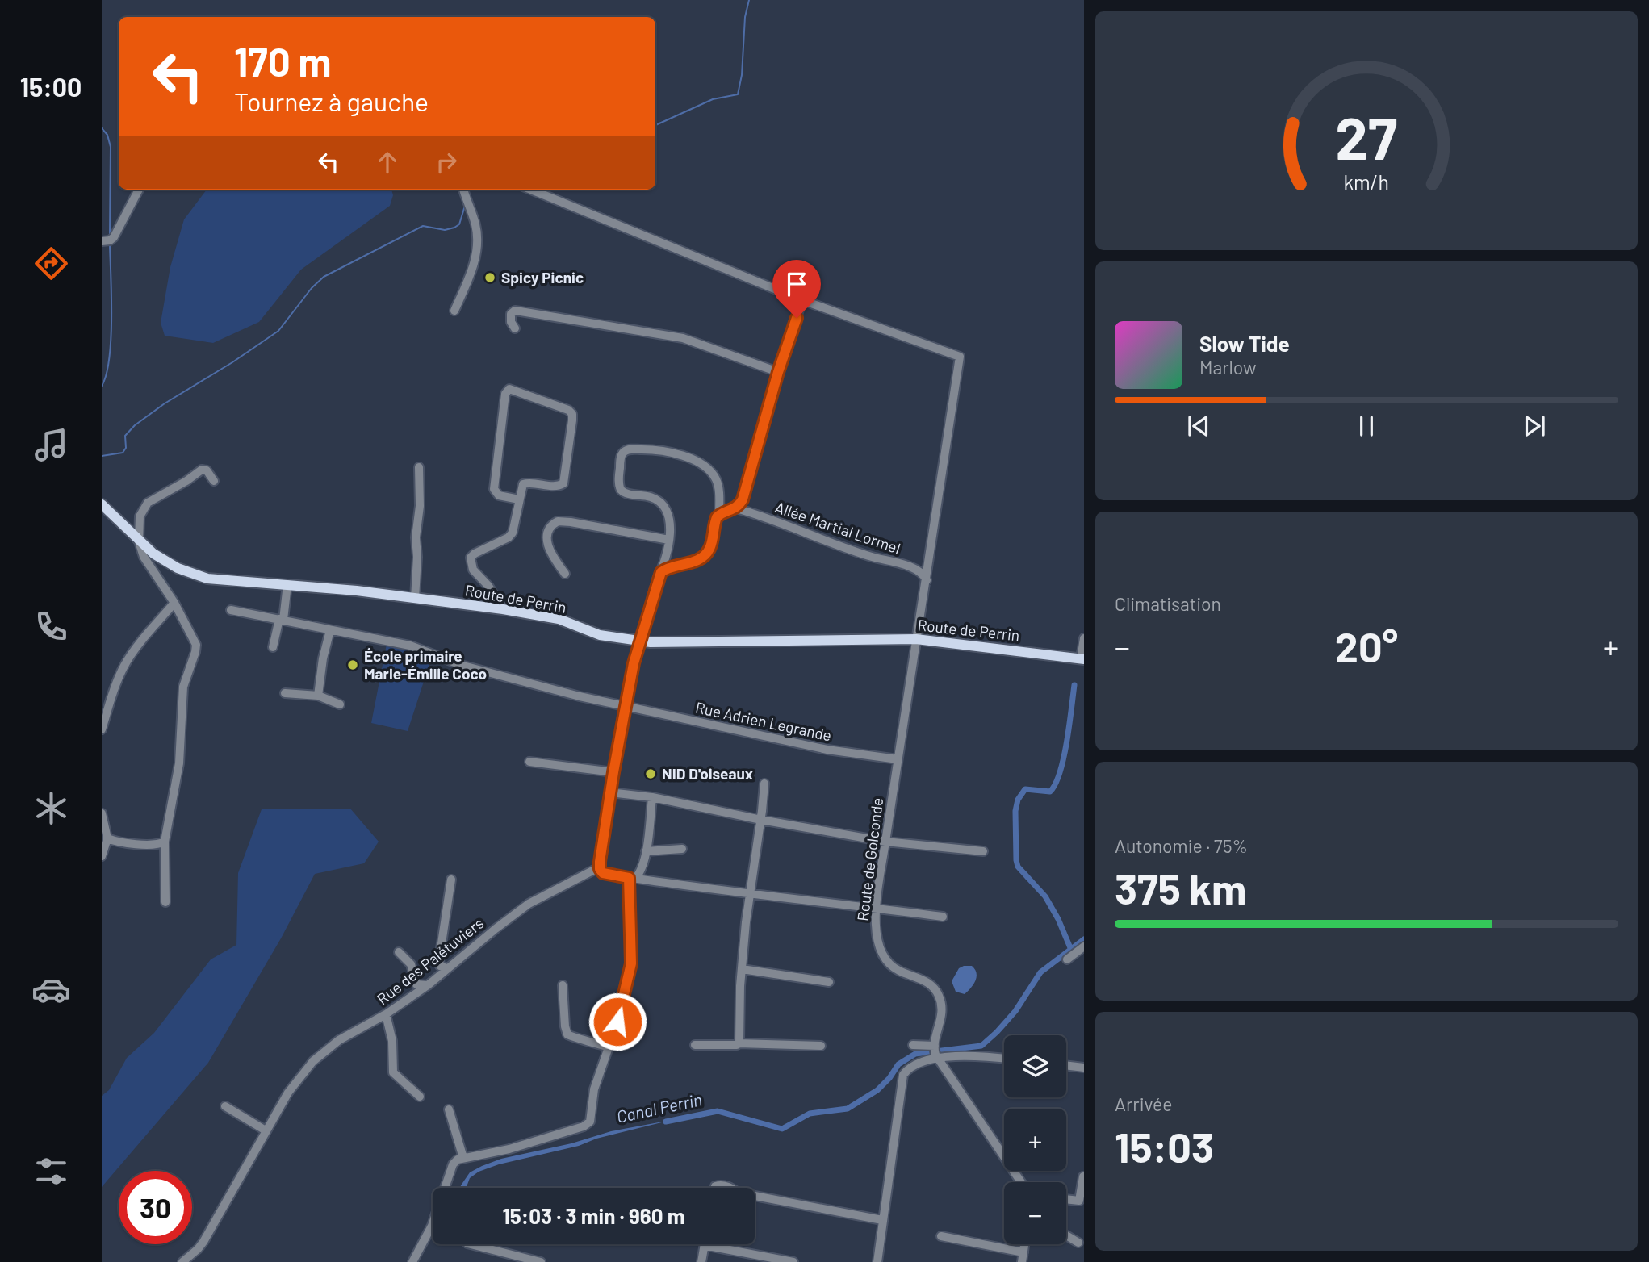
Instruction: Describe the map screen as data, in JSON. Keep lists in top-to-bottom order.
{
  "streets": {
    "main road": ["Route de Perrin"],
    "street": [
      "Allée Martial Lormel",
      "Rue Adrien Legrande",
      "Route de Golconde",
      "Rue des Palétuviers"
    ]
  },
  "crossings": [
    ["Allée Martial Lormel", "Route de Golconde"],
    ["Route de Perrin", "Route de Golconde"],
    ["Rue Adrien Legrande", "Route de Golconde"]
  ],
  "water": ["Canal Perrin"],
  "places": ["Spicy Picnic", "École primaire Marie-Émilie Coco", "NID D'oiseaux"],
  "page": {
    "tabs": "15:00",
    "turn": ["170 m", "Tournez à gauche"],
    "song": ["Slow Tide", "Marlow"],
    "tile": [
      "Climatisation",
      ["Autonomie · 75%", "375 km"],
      ["Arrivée", "15:03"]
    ],
    "heat": ["−", "20°", "+"],
    "map_buttons": ["+", "−"],
    "limit": "30",
    "trip": "15:03 · 3 min · 960 m",
    "gauge": ["27", "km/h"]
  }
}
